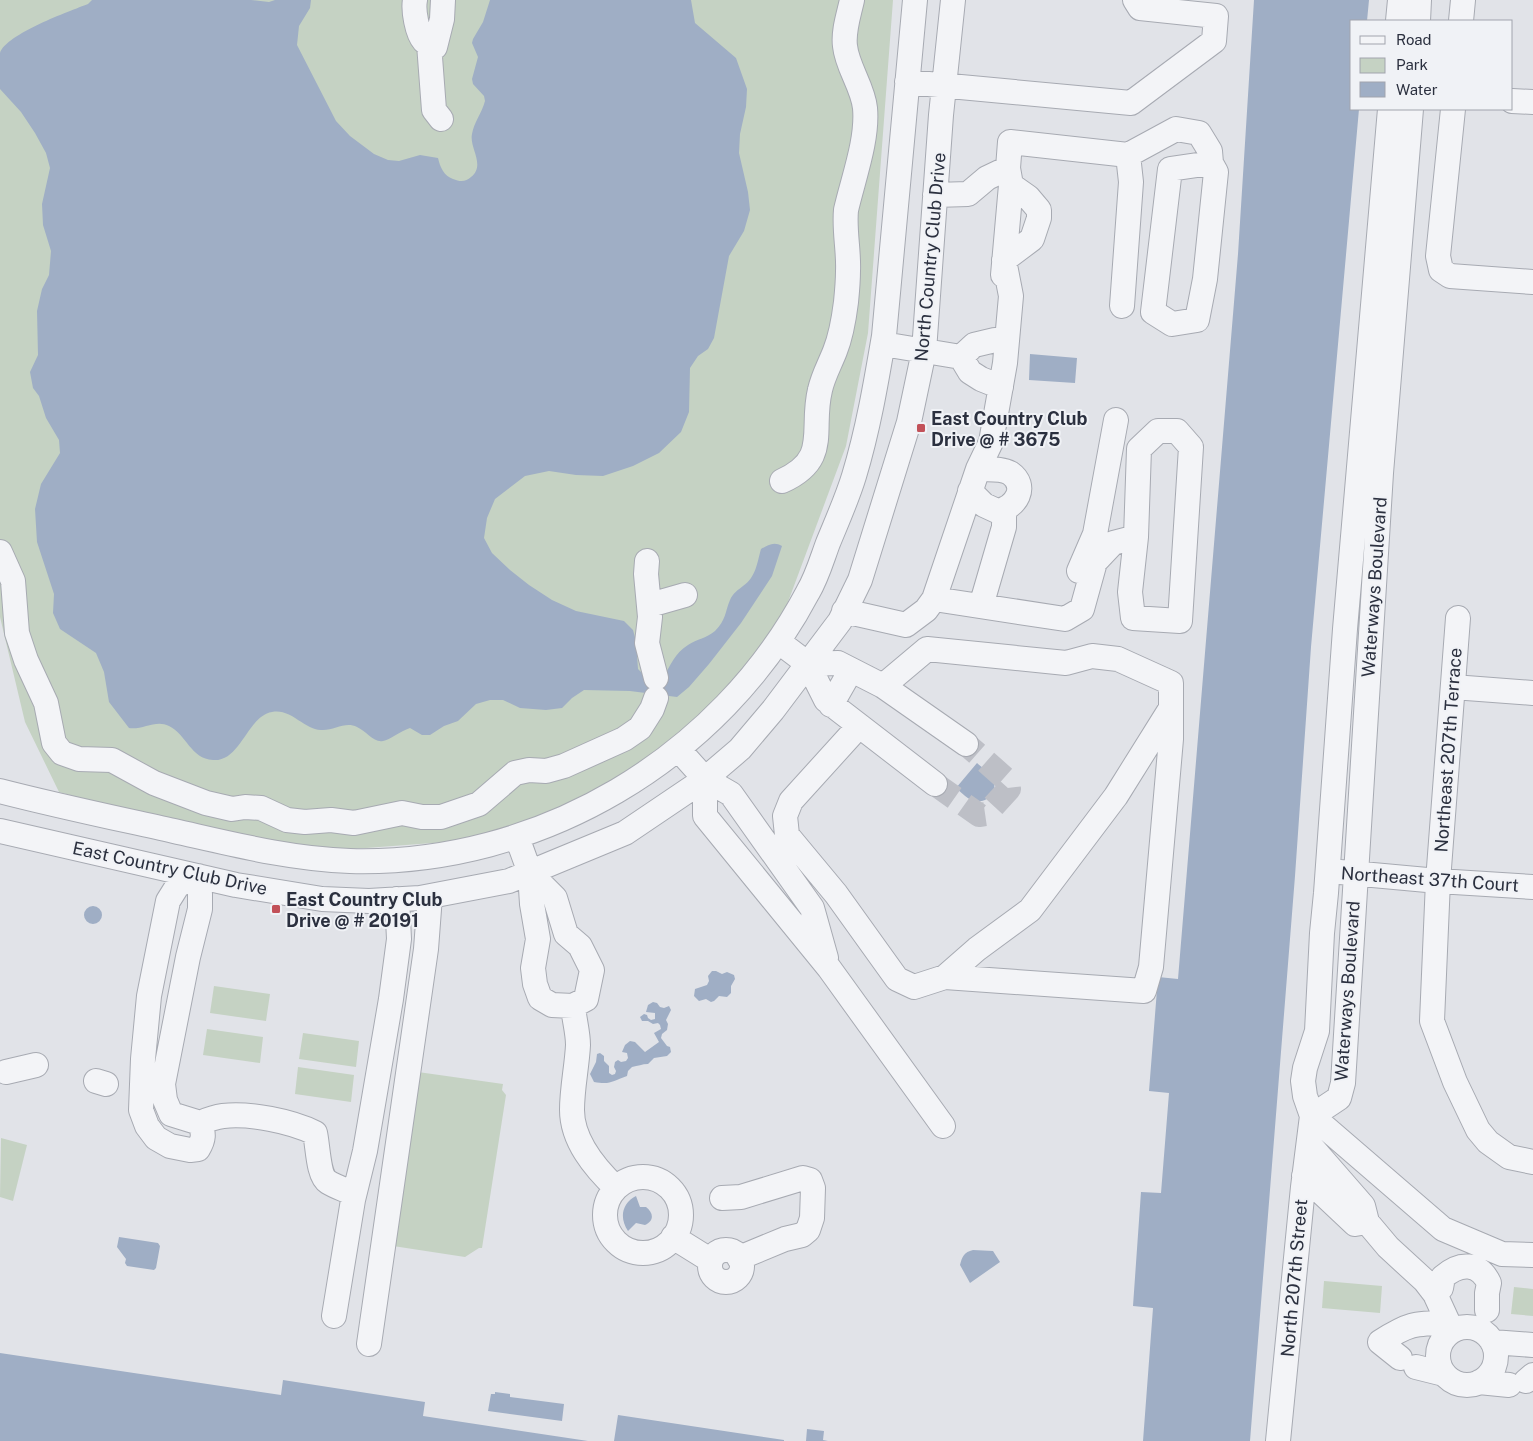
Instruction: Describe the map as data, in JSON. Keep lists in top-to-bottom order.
{
  "streets": {
    "street": [
      "North Country Club Drive",
      "Waterways Boulevard",
      "Northeast 207th Terrace",
      "East Country Club Drive",
      "Northeast 37th Court",
      "North 207th Street"
    ]
  },
  "crossings": [
    ["North Country Club Drive", "East Country Club Drive"],
    ["Waterways Boulevard", "Northeast 37th Court"],
    ["Waterways Boulevard", "North 207th Street"],
    ["Northeast 207th Terrace", "Northeast 37th Court"]
  ],
  "places": {
    "transit": ["East Country Club Drive @ # 3675", "East Country Club Drive @ # 20191"]
  },
  "legend": ["Road", "Park", "Water"]
}
